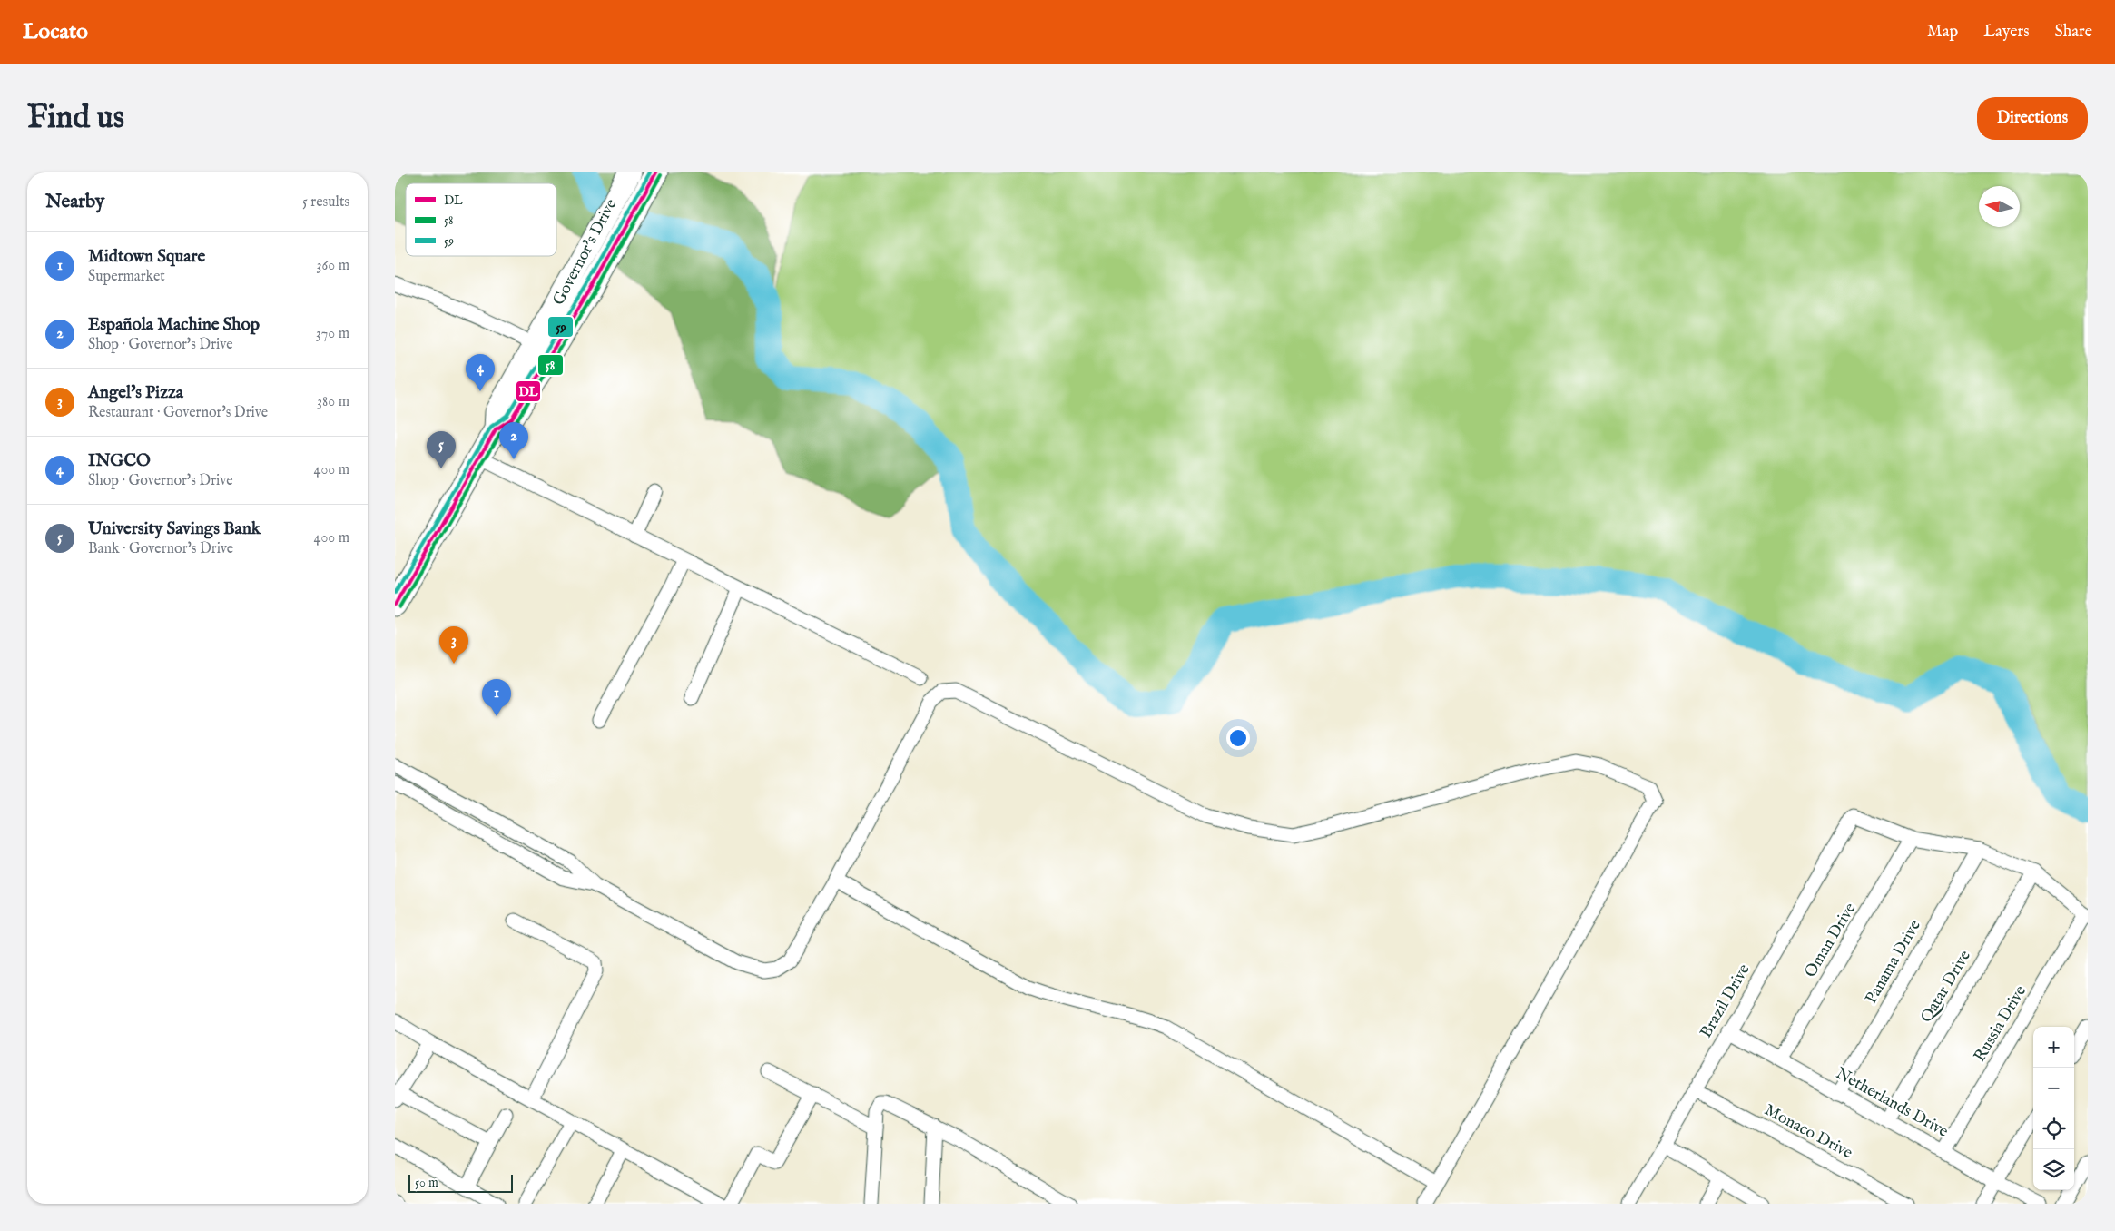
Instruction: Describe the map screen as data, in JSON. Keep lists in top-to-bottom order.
{
  "streets": {
    "highway": ["Governor's Drive"],
    "street": [
      "Oman Drive",
      "Panama Drive",
      "Qatar Drive",
      "Brazil Drive",
      "Russia Drive",
      "Netherlands Drive",
      "Monaco Drive"
    ]
  },
  "crossings": [
    ["Oman Drive", "Brazil Drive"],
    ["Oman Drive", "Netherlands Drive"],
    ["Panama Drive", "Netherlands Drive"],
    ["Qatar Drive", "Netherlands Drive"],
    ["Brazil Drive", "Netherlands Drive"],
    ["Brazil Drive", "Monaco Drive"],
    ["Russia Drive", "Netherlands Drive"]
  ],
  "lines": ["transit line DL", "transit line 59", "transit line 58"],
  "legend": ["DL", "58", "59"],
  "scale_bar": "50 m",
  "north": "left",
  "page": {
    "header": "Locato",
    "nav": ["Map", "Layers", "Share"],
    "buttons": "Directions",
    "title": "Find us",
    "heading": ["Nearby", "5 results"],
    "list": [
      {
        "mark": "1",
        "name": "Midtown Square",
        "note": "Supermarket",
        "value": "360 m"
      },
      {
        "mark": "2",
        "name": "Española Machine Shop",
        "note": "Shop · Governor's Drive",
        "value": "370 m"
      },
      {
        "mark": "3",
        "name": "Angel's Pizza",
        "note": "Restaurant · Governor's Drive",
        "value": "380 m"
      },
      {
        "mark": "4",
        "name": "INGCO",
        "note": "Shop · Governor's Drive",
        "value": "400 m"
      },
      {
        "mark": "5",
        "name": "University Savings Bank",
        "note": "Bank · Governor's Drive",
        "value": "400 m"
      }
    ],
    "pins": [
      "4",
      "2",
      "5",
      "3",
      "1"
    ],
    "map_buttons": ["+", "−"],
    "scale": "50 m"
  }
}
